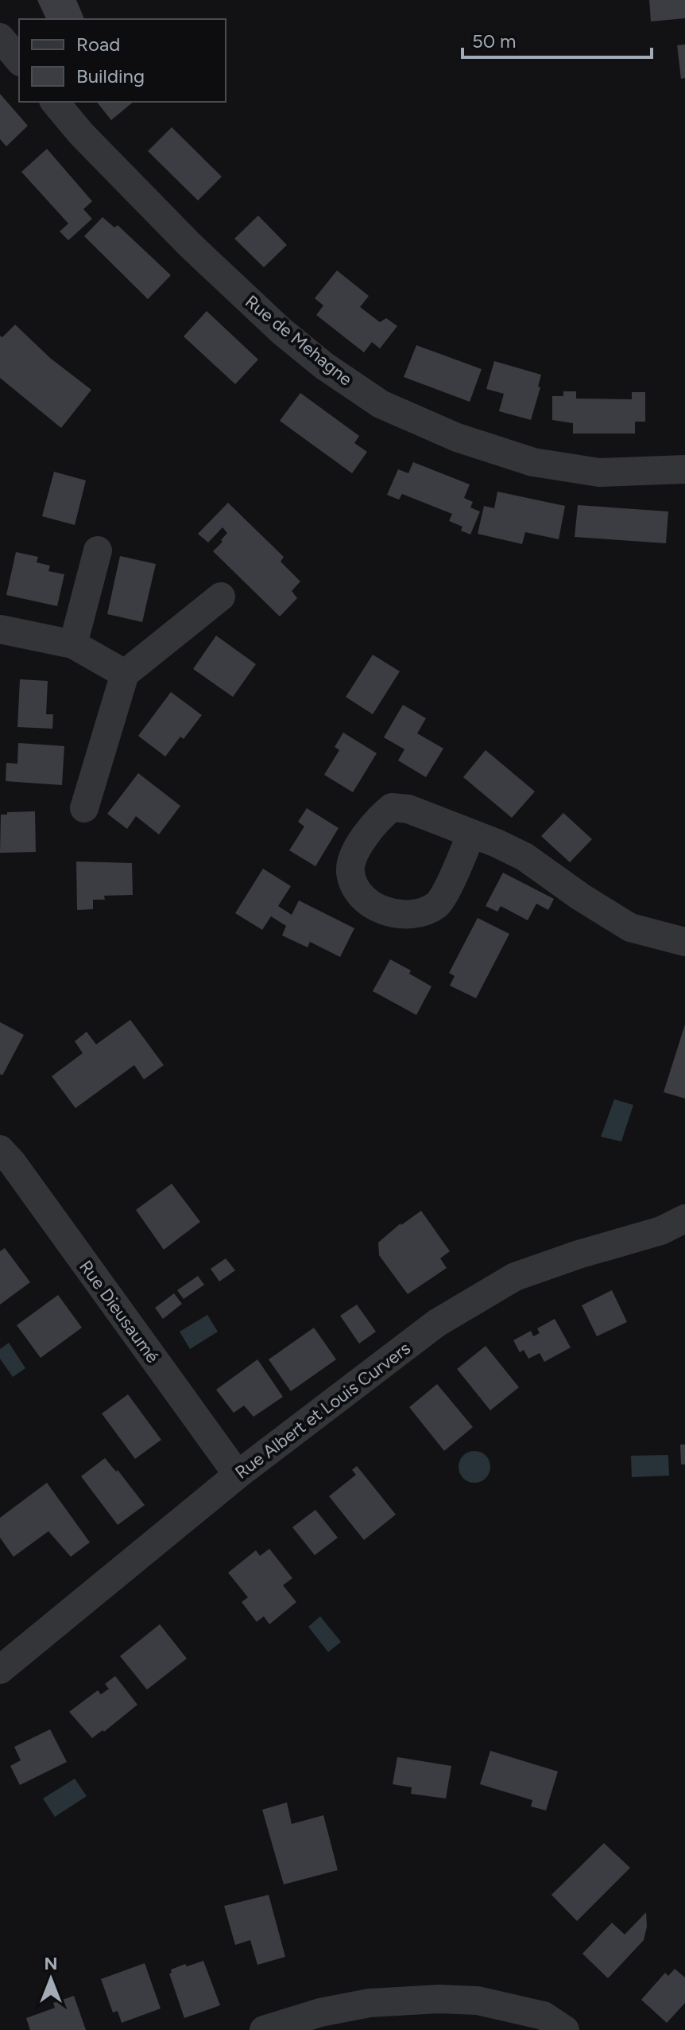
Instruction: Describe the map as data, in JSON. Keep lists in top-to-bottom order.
{
  "streets": {
    "street": ["Rue de Mehagne", "Rue Dieusaumé", "Rue Albert et Louis Curvers"]
  },
  "crossings": [
    ["Rue Dieusaumé", "Rue Albert et Louis Curvers"]
  ],
  "legend": ["Road", "Building"],
  "scale_bar": "50 m",
  "north": "top"
}
